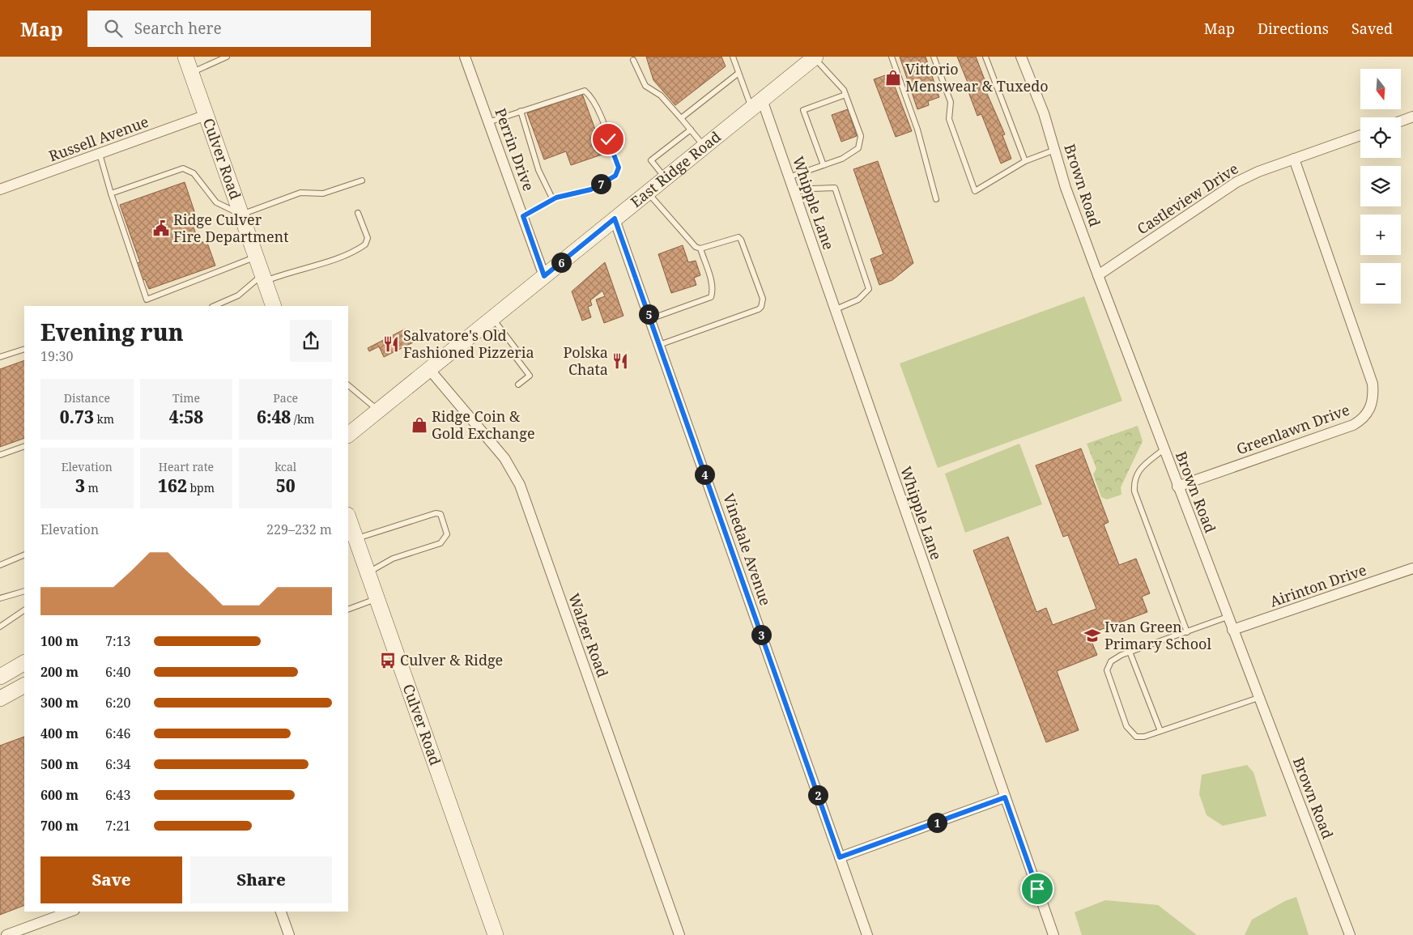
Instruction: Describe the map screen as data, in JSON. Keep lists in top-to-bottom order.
{
  "streets": {
    "main road": ["Culver Road", "East Ridge Road"],
    "street": [
      "Russell Avenue",
      "Perrin Drive",
      "Brown Road",
      "Castleview Drive",
      "Whipple Lane",
      "Greenlawn Drive",
      "Vinedale Avenue",
      "Airinton Drive",
      "Walzer Road"
    ]
  },
  "crossings": [
    ["Russell Avenue", "Culver Road"],
    ["Perrin Drive", "East Ridge Road"],
    ["East Ridge Road", "Whipple Lane"],
    ["East Ridge Road", "Vinedale Avenue"],
    ["East Ridge Road", "Walzer Road"],
    ["Brown Road", "Castleview Drive"],
    ["Brown Road", "Greenlawn Drive"],
    ["Brown Road", "Airinton Drive"],
    ["Castleview Drive", "Greenlawn Drive"]
  ],
  "places": {
    "shop": ["Vittorio Menswear & Tuxedo", "Ridge Coin & Gold Exchange"],
    "public building": ["Ridge Culver Fire Department"],
    "restaurant": ["Salvatore's Old Fashioned Pizzeria", "Polska Chata"],
    "school or university": ["Ivan Green Primary School"],
    "bus stop": ["Culver & Ridge"]
  },
  "north": "bottom",
  "page": {
    "header": "Map",
    "search": "Search here",
    "nav": ["Map", "Directions", "Saved"],
    "map_buttons": ["+", "−"],
    "pins": [
      "7",
      "6",
      "5",
      "4",
      "3",
      "2",
      "1"
    ],
    "heading": ["Evening run", "19:30"],
    "stats": [
      ["Distance", "0.73 km"],
      ["Time", "4:58"],
      ["Pace", "6:48 /km"],
      ["Elevation", "3 m"],
      ["Heart rate", "162 bpm"],
      ["kcal", "50"]
    ],
    "chart": ["Elevation", "229–232 m"],
    "list": [
      {
        "name": "100 m",
        "note": "7:13"
      },
      {
        "name": "200 m",
        "note": "6:40"
      },
      {
        "name": "300 m",
        "note": "6:20"
      },
      {
        "name": "400 m",
        "note": "6:46"
      },
      {
        "name": "500 m",
        "note": "6:34"
      },
      {
        "name": "600 m",
        "note": "6:43"
      },
      {
        "name": "700 m",
        "note": "7:21"
      }
    ],
    "buttons": ["Save", "Share"]
  }
}
